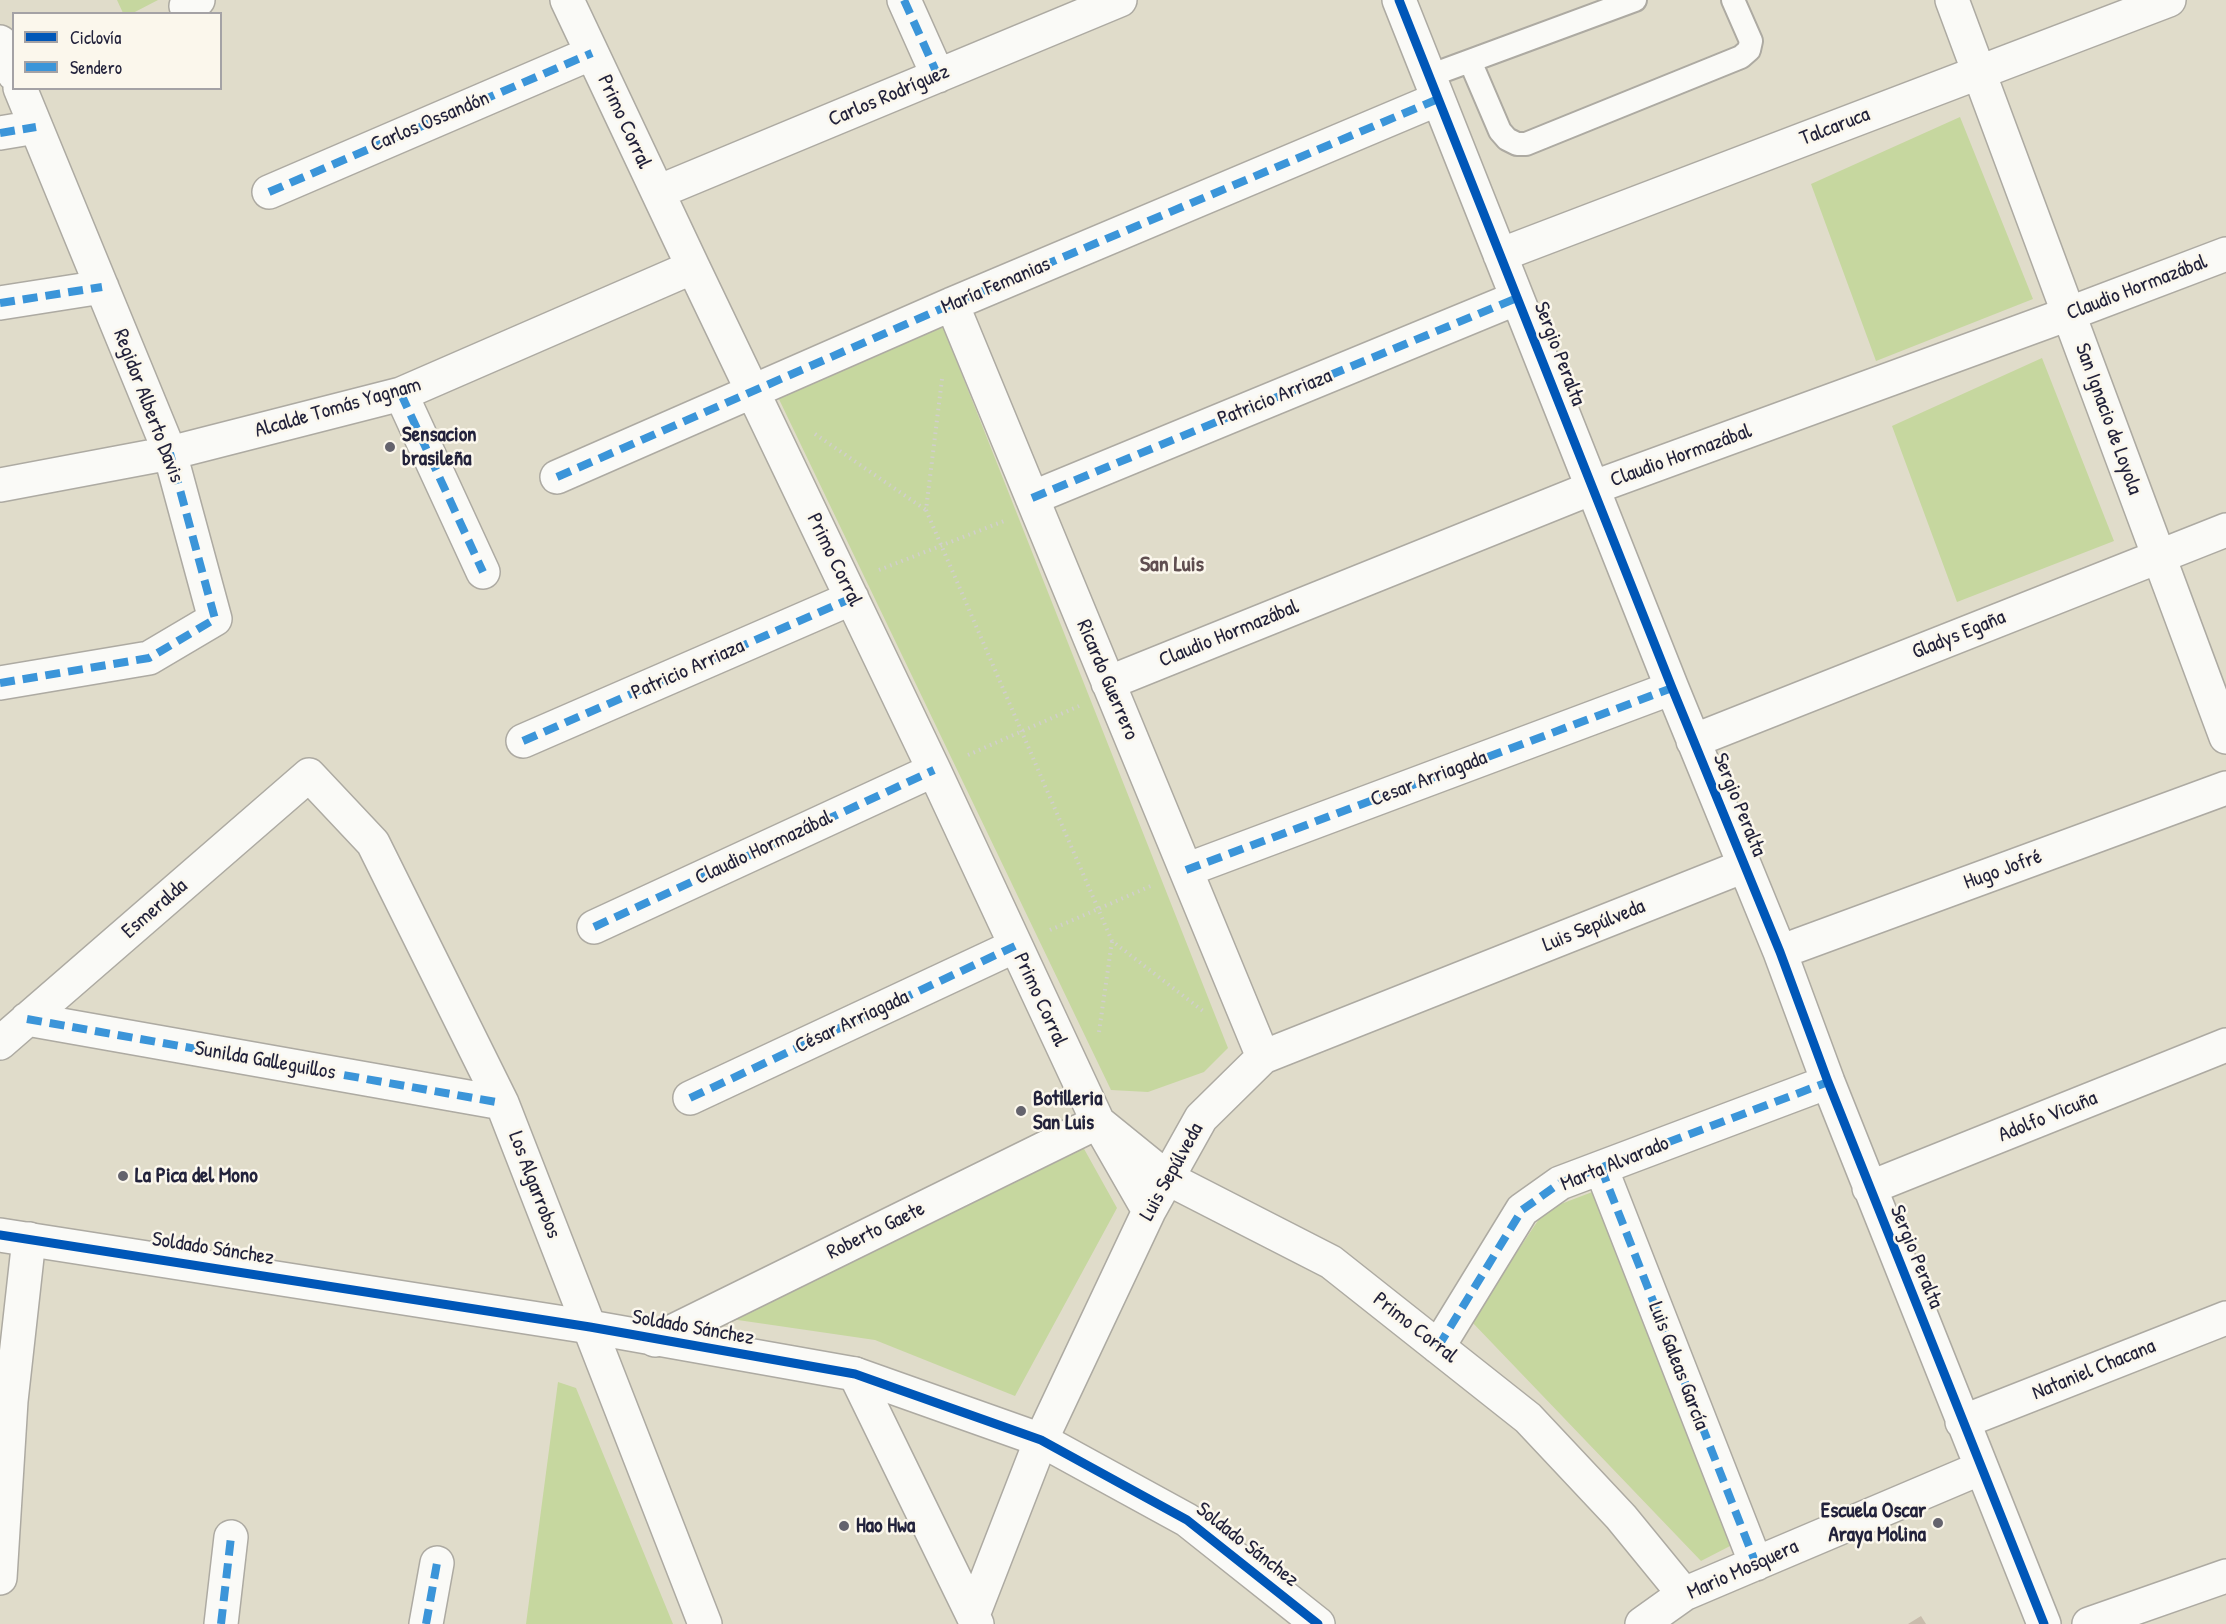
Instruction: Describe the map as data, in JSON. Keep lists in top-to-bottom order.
{
  "streets": {
    "street": [
      "Carlos Rodríguez",
      "Carlos Ossandón",
      "Primo Corral",
      "Talcaruca",
      "María Femanias",
      "Claudio Hormazábal",
      "Sergio Peralta",
      "Patricio Arriaza",
      "Regidor Alberto Davis",
      "Alcalde Tomás Yagnam",
      "San Ignacio de Loyola",
      "Gladys Egaña",
      "Ricardo Guerrero",
      "Cesar Arriagada",
      "Hugo Jofré",
      "Esmeralda",
      "Luis Sepúlveda",
      "César Arriagada",
      "Sunilda Galleguillos",
      "Adolfo Vicuña",
      "Marta Alvarado",
      "Los Algarrobos",
      "Roberto Gaete",
      "Soldado Sánchez",
      "Luis Galeas García",
      "Nataniel Chacana",
      "Mario Mosquera"
    ]
  },
  "crossings": [
    ["Carlos Rodríguez", "Primo Corral"],
    ["Carlos Ossandón", "Primo Corral"],
    ["Primo Corral", "María Femanias"],
    ["Primo Corral", "Claudio Hormazábal"],
    ["Primo Corral", "Patricio Arriaza"],
    ["Primo Corral", "Alcalde Tomás Yagnam"],
    ["Primo Corral", "Luis Sepúlveda"],
    ["Primo Corral", "César Arriagada"],
    ["Primo Corral", "Marta Alvarado"],
    ["Primo Corral", "Roberto Gaete"],
    ["Primo Corral", "Mario Mosquera"],
    ["Talcaruca", "Sergio Peralta"],
    ["Talcaruca", "San Ignacio de Loyola"],
    ["María Femanias", "Sergio Peralta"],
    ["María Femanias", "Ricardo Guerrero"],
    ["Claudio Hormazábal", "Sergio Peralta"],
    ["Claudio Hormazábal", "San Ignacio de Loyola"],
    ["Claudio Hormazábal", "Ricardo Guerrero"],
    ["Sergio Peralta", "Patricio Arriaza"],
    ["Sergio Peralta", "Gladys Egaña"],
    ["Sergio Peralta", "Cesar Arriagada"],
    ["Sergio Peralta", "Hugo Jofré"],
    ["Sergio Peralta", "Luis Sepúlveda"],
    ["Sergio Peralta", "Adolfo Vicuña"],
    ["Sergio Peralta", "Marta Alvarado"],
    ["Sergio Peralta", "Nataniel Chacana"],
    ["Sergio Peralta", "Mario Mosquera"],
    ["Patricio Arriaza", "Ricardo Guerrero"],
    ["Regidor Alberto Davis", "Alcalde Tomás Yagnam"],
    ["San Ignacio de Loyola", "Gladys Egaña"],
    ["Ricardo Guerrero", "Cesar Arriagada"],
    ["Ricardo Guerrero", "Luis Sepúlveda"],
    ["Esmeralda", "Sunilda Galleguillos"],
    ["Esmeralda", "Los Algarrobos"],
    ["Luis Sepúlveda", "Soldado Sánchez"],
    ["Sunilda Galleguillos", "Los Algarrobos"],
    ["Marta Alvarado", "Luis Galeas García"],
    ["Los Algarrobos", "Soldado Sánchez"],
    ["Roberto Gaete", "Soldado Sánchez"],
    ["Luis Galeas García", "Mario Mosquera"]
  ],
  "districts": ["San Luis"],
  "places": [
    "Sensacion brasileña",
    "Botilleria San Luis",
    "La Pica del Mono",
    "Escuela Oscar Araya Molina",
    "Hao Hwa"
  ],
  "legend": ["Ciclovía", "Sendero"]
}
